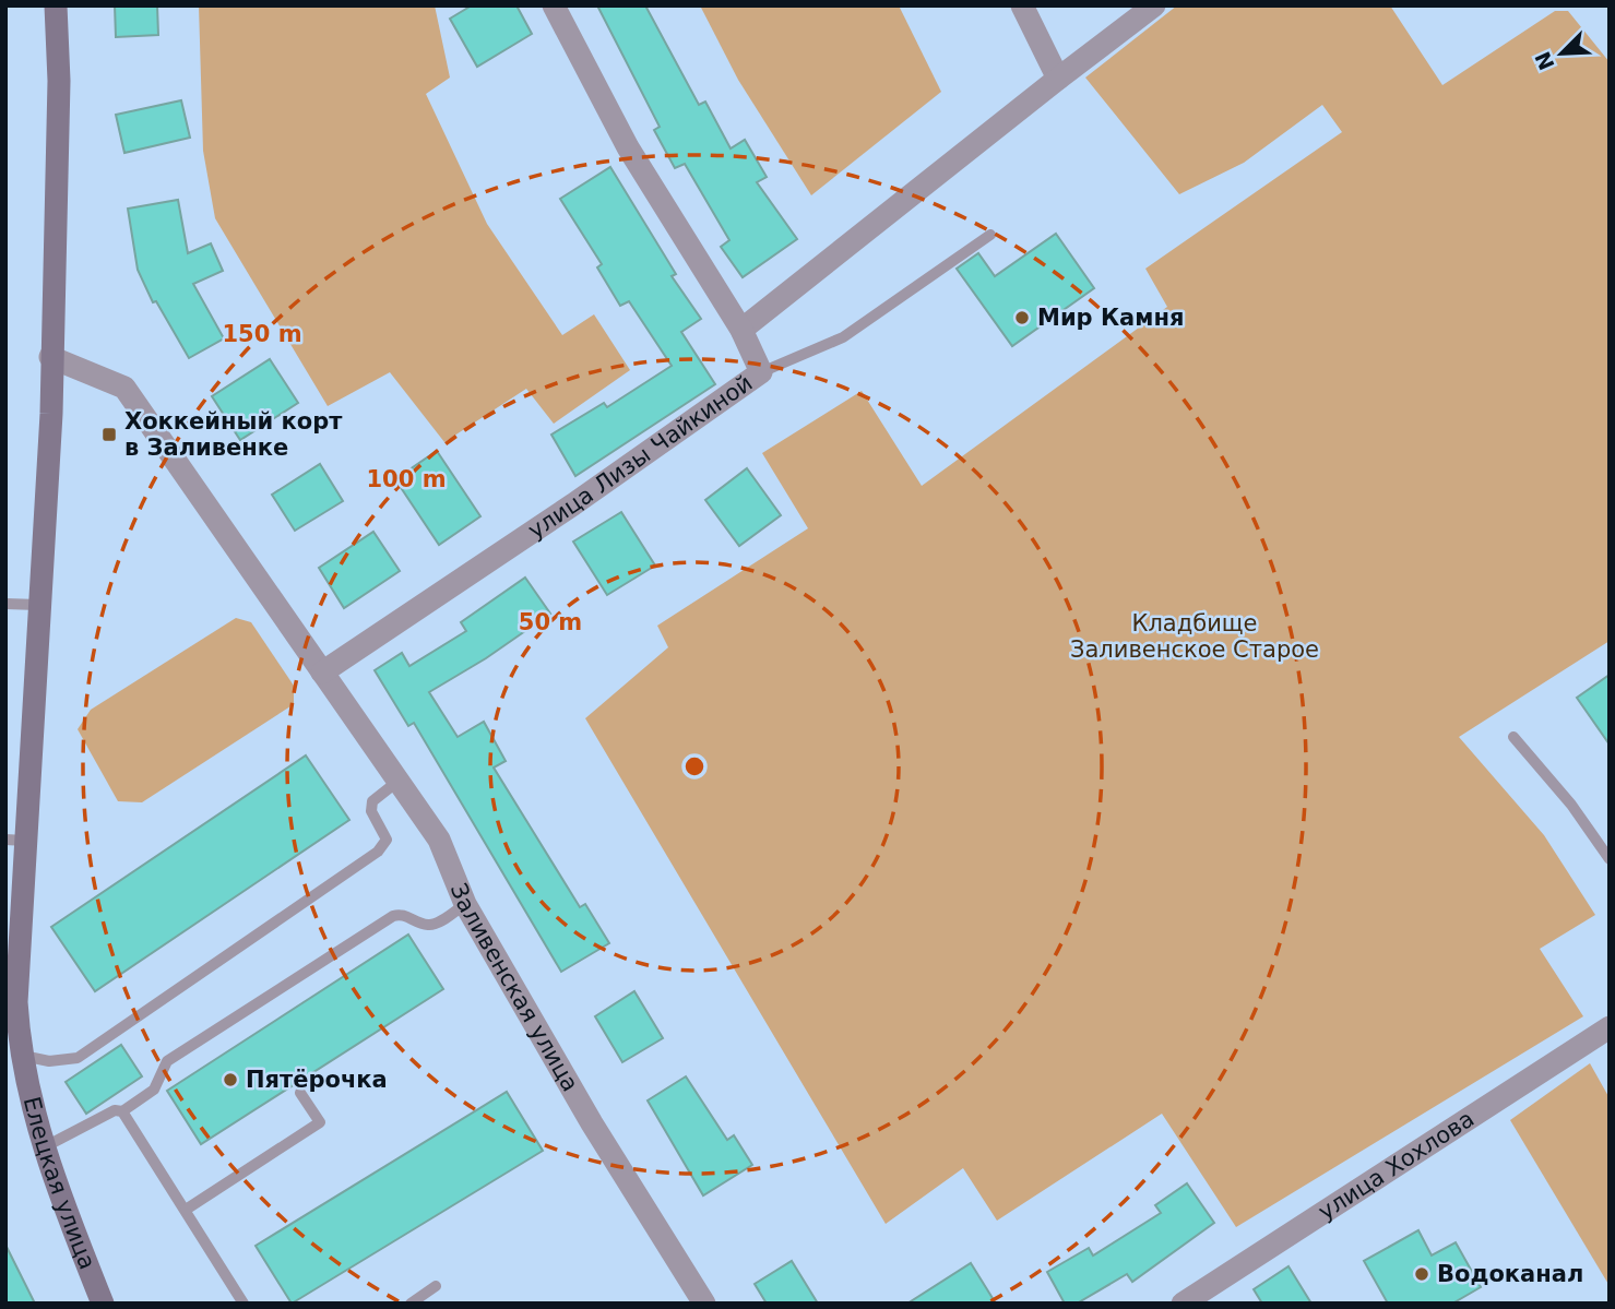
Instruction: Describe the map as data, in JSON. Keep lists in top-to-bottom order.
{
  "streets": {
    "street": [
      "улица Лизы Чайкиной",
      "Заливенская улица",
      "улица Хохлова",
      "Елецкая улица"
    ]
  },
  "crossings": [
    ["улица Лизы Чайкиной", "Заливенская улица"],
    ["Заливенская улица", "Елецкая улица"]
  ],
  "parks": ["Кладбище Заливенское Старое"],
  "places": {
    "other": ["Мир Камня", "Пятёрочка", "Водоканал"],
    "transit": ["Хоккейный корт в Заливенке"]
  },
  "north": "bottom left",
  "rings": ["150 m", "100 m", "50 m"]
}
